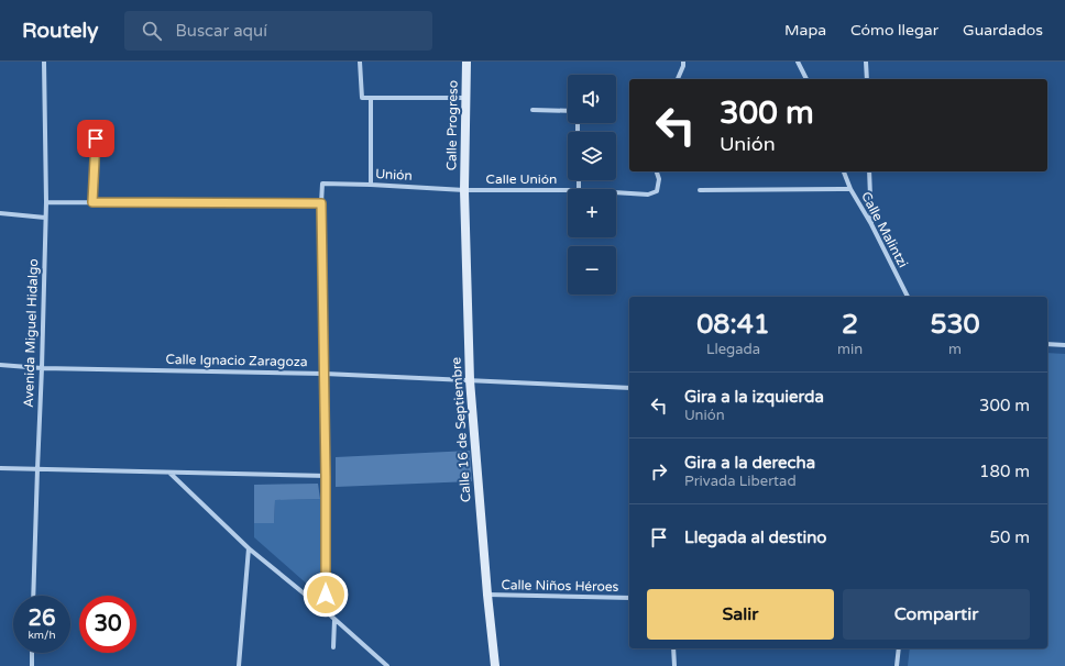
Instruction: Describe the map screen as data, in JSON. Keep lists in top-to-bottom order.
{
  "streets": {
    "street": [
      "Calle Progreso",
      "Unión",
      "Calle Unión",
      "Calle Malintzi",
      "Avenida Miguel Hidalgo",
      "Calle Ignacio Zaragoza",
      "Calle 16 de Septiembre",
      "Calle Niños Héroes"
    ]
  },
  "crossings": [
    ["Calle Progreso", "Unión"],
    ["Calle Progreso", "Calle Unión"],
    ["Calle Progreso", "Calle 16 de Septiembre"],
    ["Unión", "Calle Unión"],
    ["Unión", "Calle 16 de Septiembre"],
    ["Calle Unión", "Calle 16 de Septiembre"],
    ["Avenida Miguel Hidalgo", "Calle Ignacio Zaragoza"],
    ["Calle Ignacio Zaragoza", "Calle 16 de Septiembre"],
    ["Calle 16 de Septiembre", "Calle Niños Héroes"]
  ],
  "page": {
    "header": "Routely",
    "search": "Buscar aquí",
    "nav": ["Mapa", "Cómo llegar", "Guardados"],
    "map_buttons": ["+", "−"],
    "turn": ["300 m", "Unión"],
    "eta": [
      "08:41",
      "Llegada",
      "2",
      "min",
      "530",
      "m"
    ],
    "list": [
      {
        "name": "Gira a la izquierda",
        "note": "Unión",
        "value": "300 m"
      },
      {
        "name": "Gira a la derecha",
        "note": "Privada Libertad",
        "value": "180 m"
      },
      {
        "name": "Llegada al destino",
        "value": "50 m"
      }
    ],
    "buttons": ["Salir", "Compartir"],
    "speed": "26 km/h",
    "limit": "30"
  }
}
